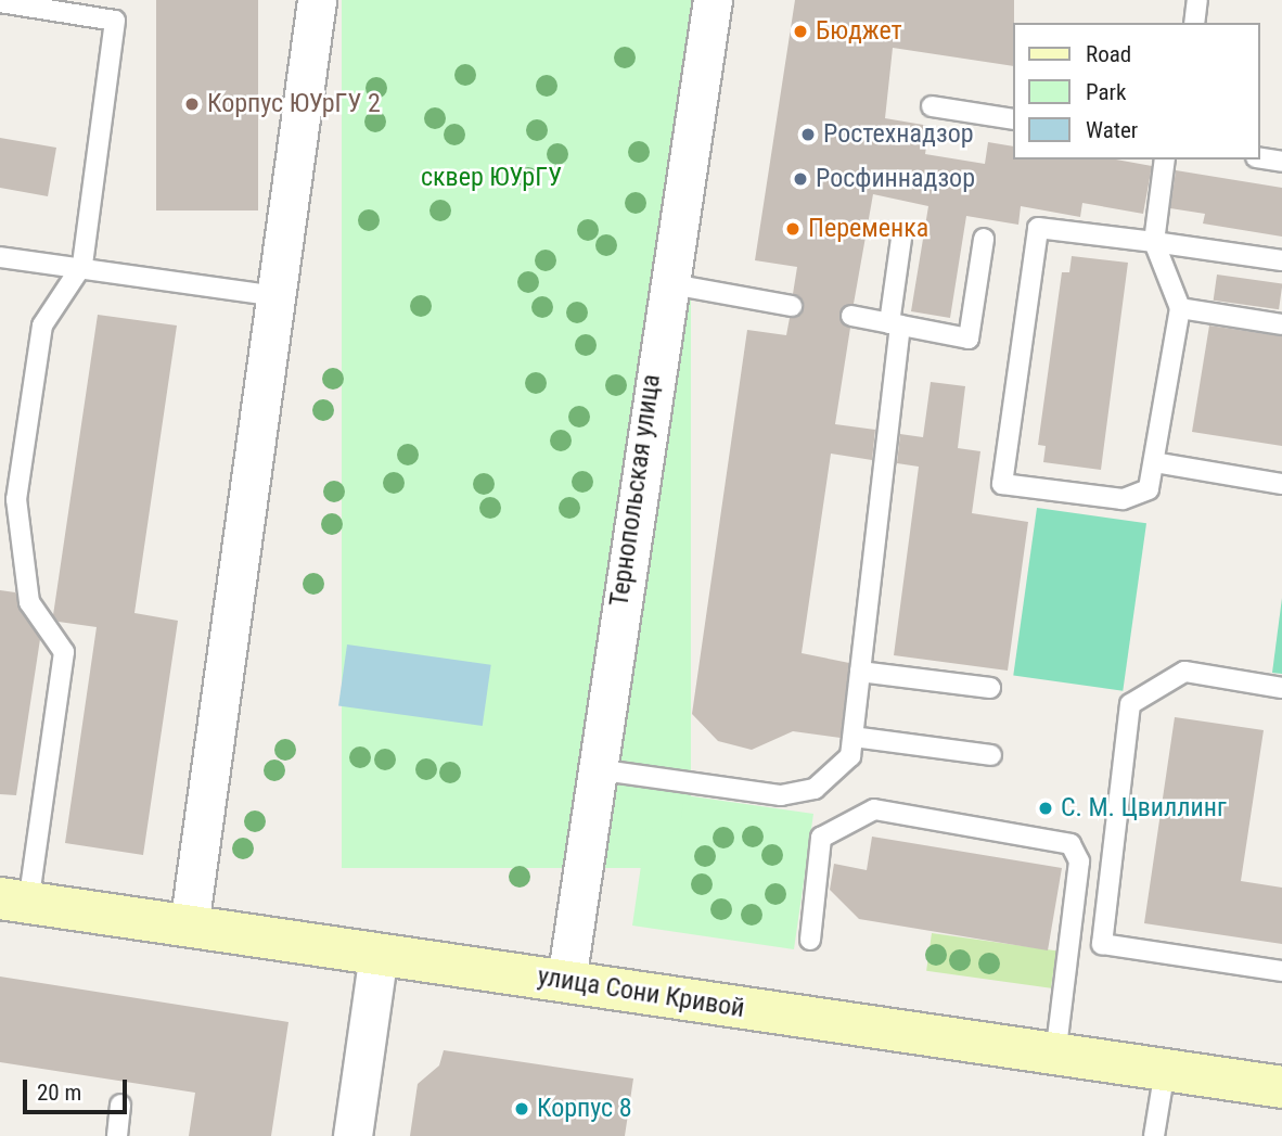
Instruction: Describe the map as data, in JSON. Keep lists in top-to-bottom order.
{
  "streets": {
    "street": ["Тернопольская улица", "улица Сони Кривой"]
  },
  "crossings": [
    ["Тернопольская улица", "улица Сони Кривой"]
  ],
  "parks": ["сквер ЮУрГУ"],
  "places": [
    "Бюджет",
    "Корпус ЮУрГУ 2",
    "Ростехнадзор",
    "Росфиннадзор",
    "Переменка",
    "С. М. Цвиллинг",
    "Корпус 8"
  ],
  "legend": ["Road", "Park", "Water"],
  "scale_bar": "20 m"
}
